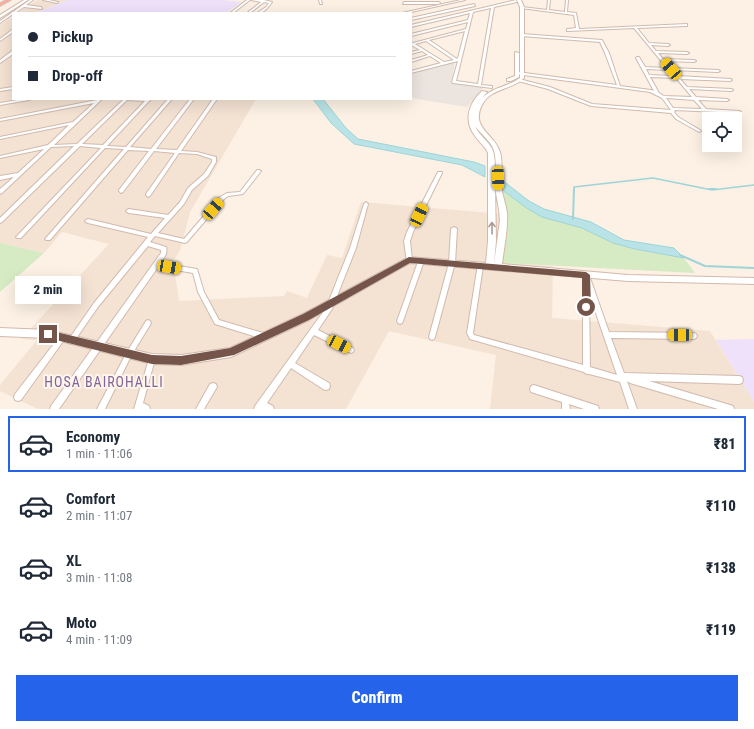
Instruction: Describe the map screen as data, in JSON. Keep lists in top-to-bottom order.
{
  "districts": ["HOSA BAIROHALLI"],
  "page": {
    "banner": ["Pickup", "Drop-off"],
    "bubble": "2 min",
    "list": [
      {
        "name": "Economy",
        "note": "1 min · 11:06",
        "value": "₹81"
      },
      {
        "name": "Comfort",
        "note": "2 min · 11:07",
        "value": "₹110"
      },
      {
        "name": "XL",
        "note": "3 min · 11:08",
        "value": "₹138"
      },
      {
        "name": "Moto",
        "note": "4 min · 11:09",
        "value": "₹119"
      }
    ],
    "buttons": "Confirm"
  }
}
